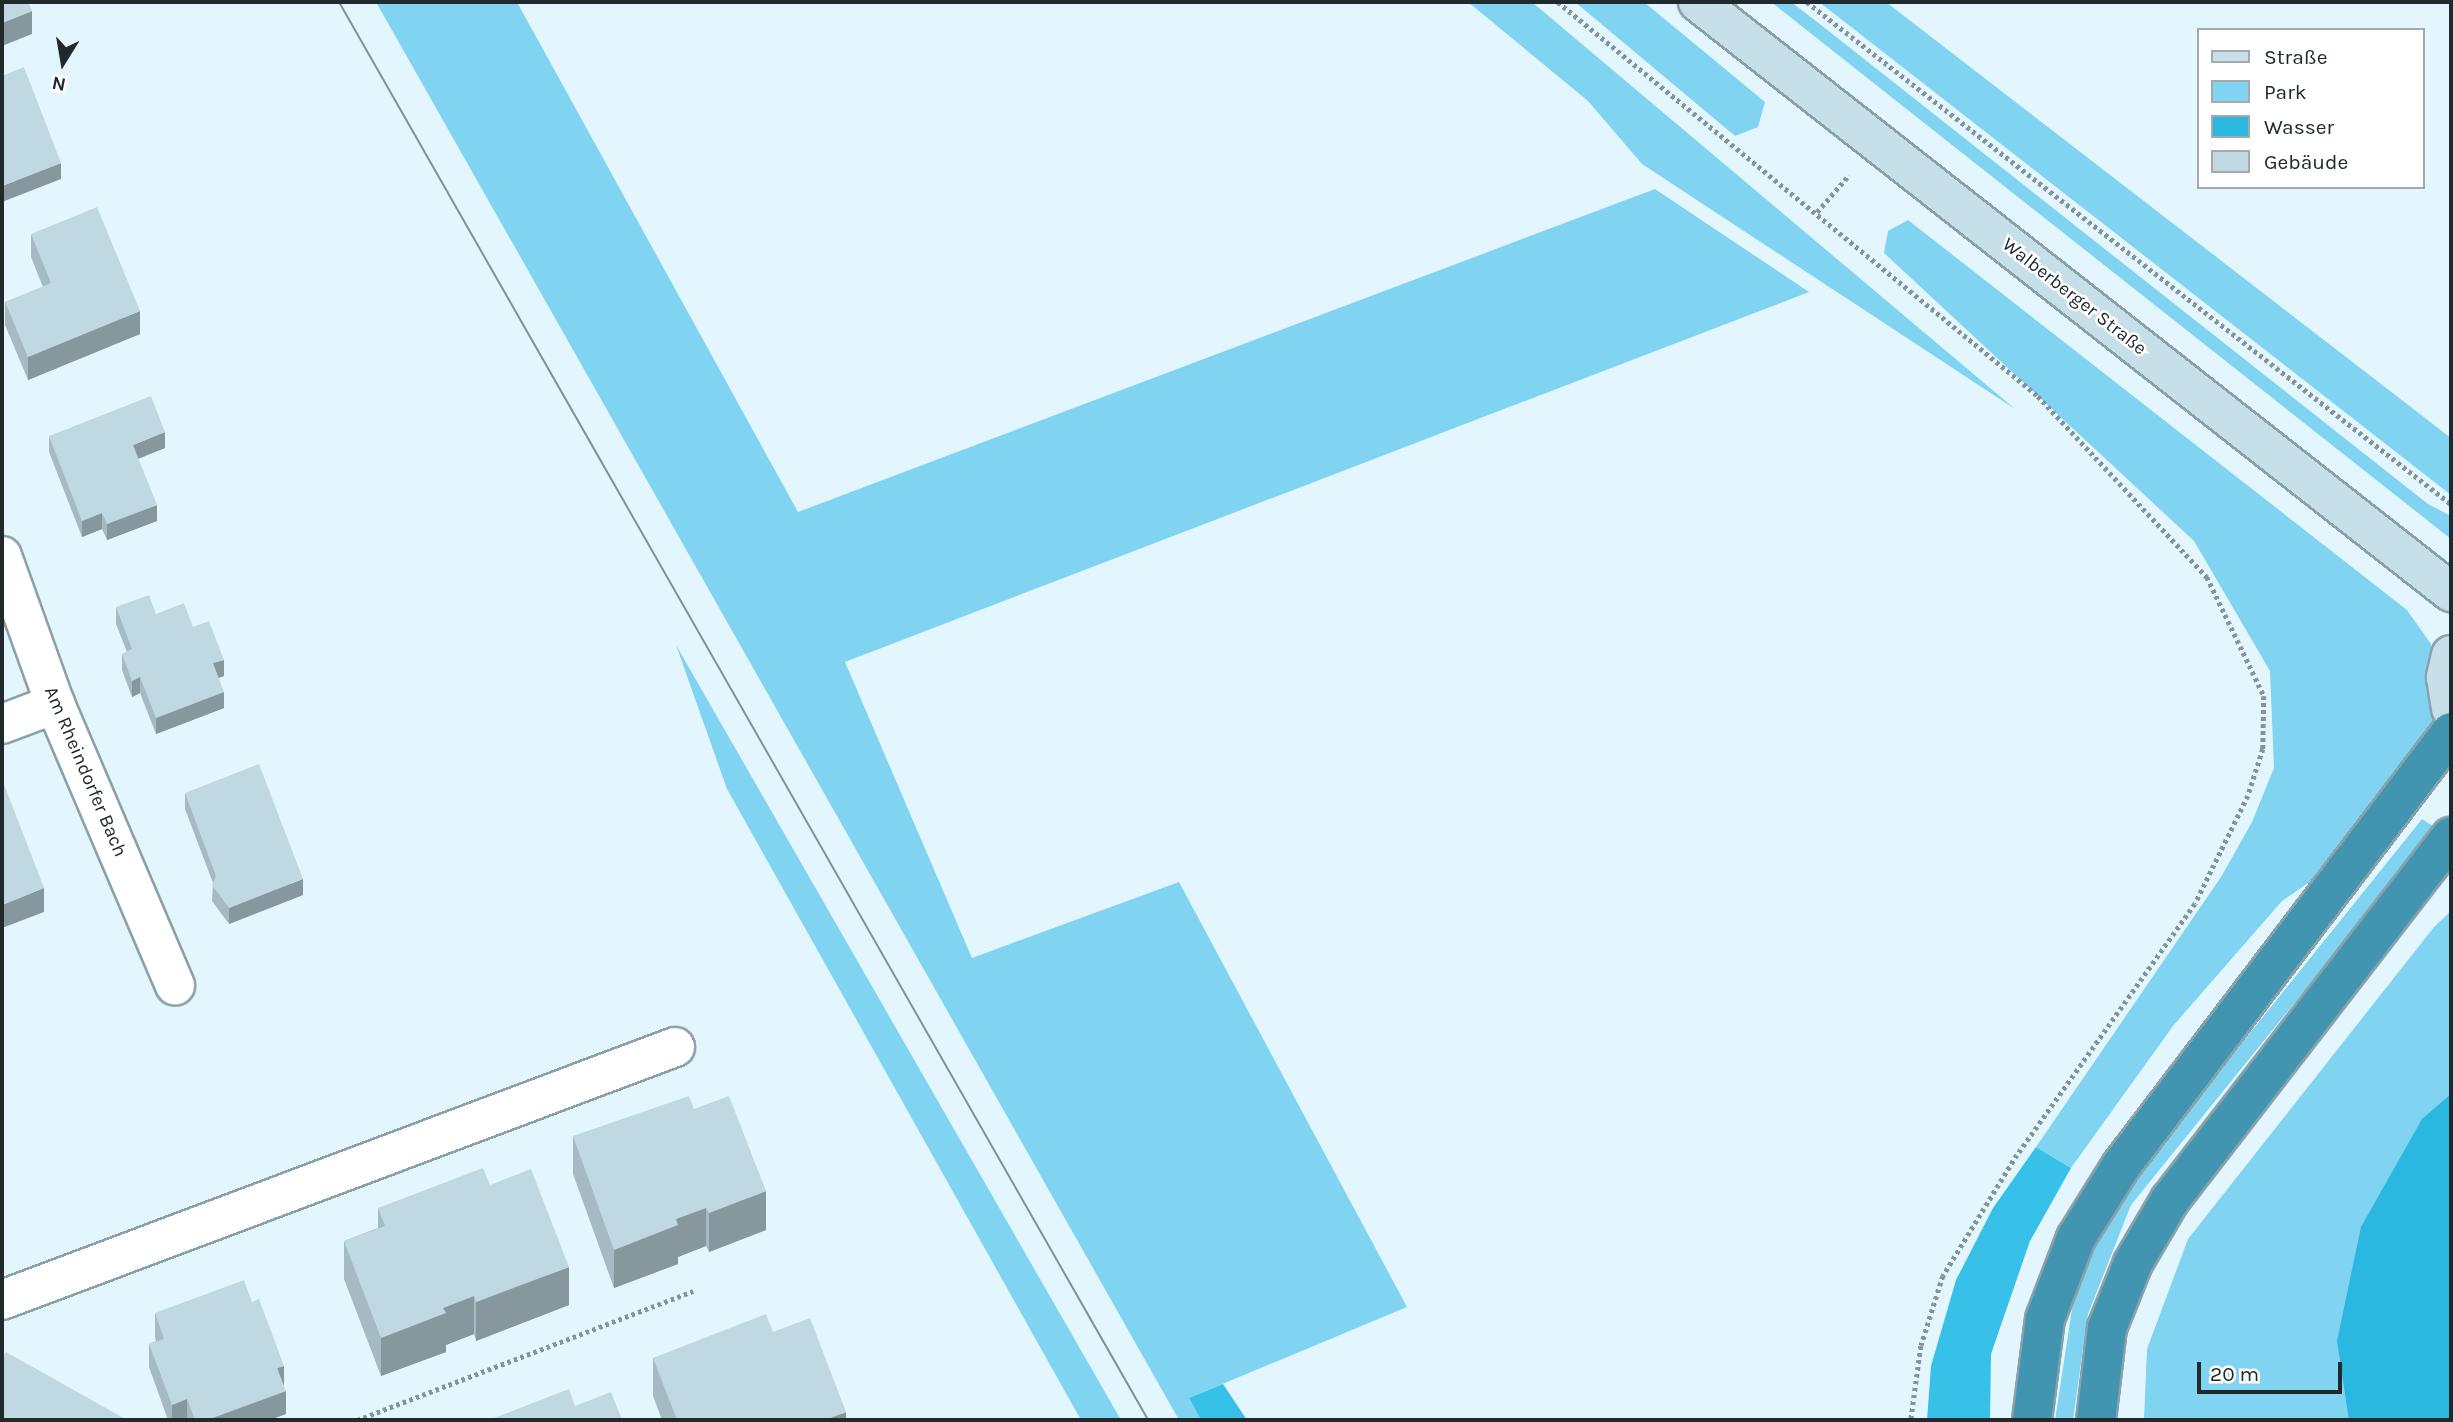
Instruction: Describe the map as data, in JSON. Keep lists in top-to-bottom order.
{
  "streets": {
    "main road": ["Walberberger Straße"],
    "street": ["Am Rheindorfer Bach"]
  },
  "legend": [
    "Straße",
    "Park",
    "Wasser",
    "Gebäude"
  ],
  "scale_bar": "20 m",
  "north": "bottom"
}
